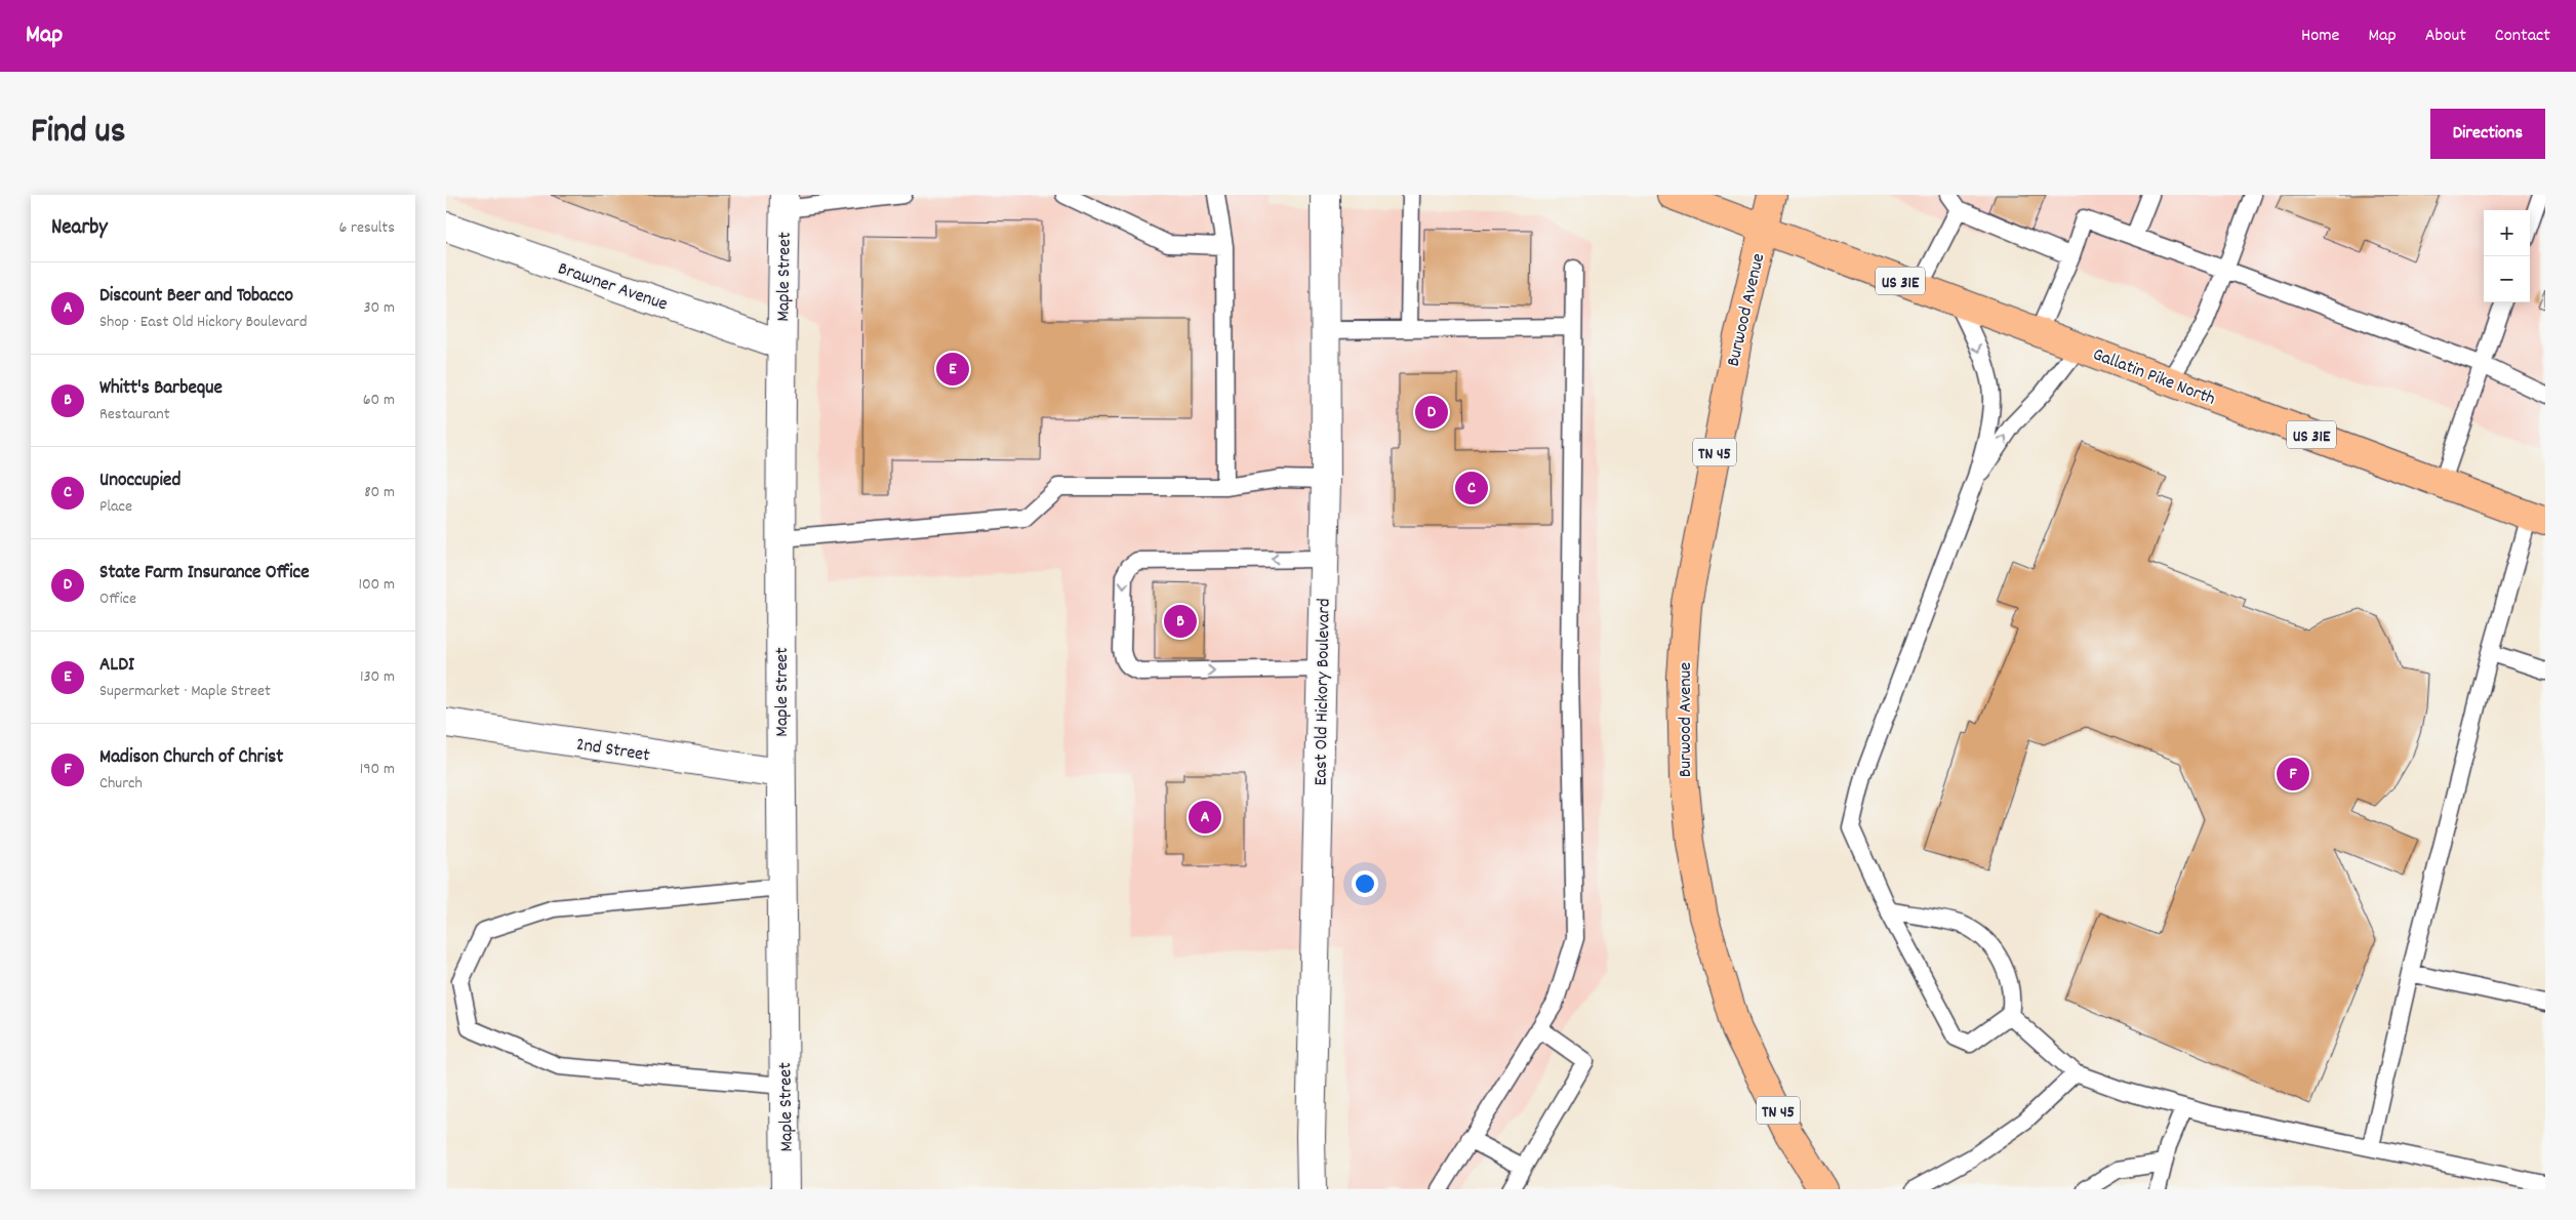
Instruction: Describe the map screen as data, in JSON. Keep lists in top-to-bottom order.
{
  "streets": {
    "main road": [
      "US 31E",
      "Burwood Avenue",
      "Gallatin Pike North",
      "TN 45"
    ],
    "street": [
      "Maple Street",
      "Brawner Avenue",
      "East Old Hickory Boulevard",
      "2nd Street"
    ]
  },
  "crossings": [
    ["Maple Street", "Brawner Avenue"],
    ["Maple Street", "2nd Street"],
    ["US 31E", "Burwood Avenue"],
    ["US 31E", "Gallatin Pike North"],
    ["US 31E", "TN 45"],
    ["Burwood Avenue", "Gallatin Pike North"],
    ["Burwood Avenue", "TN 45"],
    ["Gallatin Pike North", "TN 45"]
  ],
  "page": {
    "header": "Map",
    "nav": [
      "Home",
      "Map",
      "About",
      "Contact"
    ],
    "title": "Find us",
    "buttons": "Directions",
    "heading": ["Nearby", "6 results"],
    "map_buttons": ["+", "−"],
    "list": [
      {
        "mark": "A",
        "name": "Discount Beer and Tobacco",
        "note": "Shop · East Old Hickory Boulevard",
        "value": "30 m"
      },
      {
        "mark": "B",
        "name": "Whitt's Barbeque",
        "note": "Restaurant",
        "value": "60 m"
      },
      {
        "mark": "C",
        "name": "Unoccupied",
        "note": "Place",
        "value": "80 m"
      },
      {
        "mark": "D",
        "name": "State Farm Insurance Office",
        "note": "Office",
        "value": "100 m"
      },
      {
        "mark": "E",
        "name": "ALDI",
        "note": "Supermarket · Maple Street",
        "value": "130 m"
      },
      {
        "mark": "F",
        "name": "Madison Church of Christ",
        "note": "Church",
        "value": "190 m"
      }
    ],
    "pins": [
      "E",
      "D",
      "C",
      "B",
      "F",
      "A"
    ]
  }
}
